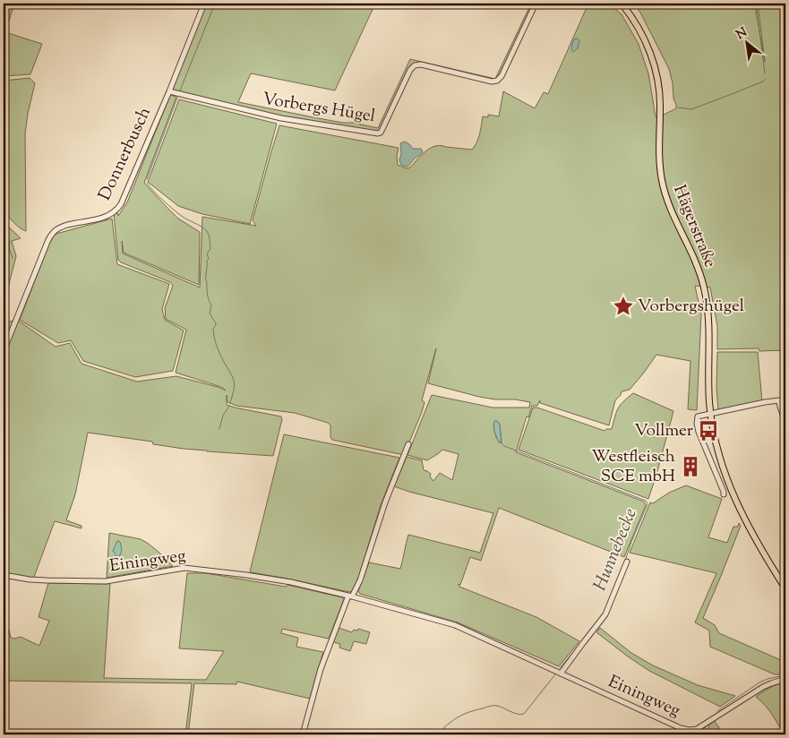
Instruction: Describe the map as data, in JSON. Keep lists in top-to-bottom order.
{
  "streets": {
    "main road": ["Hägerstraße"],
    "street": ["Vorbergs Hügel", "Donnerbusch", "Einingweg"]
  },
  "crossings": [
    ["Vorbergs Hügel", "Donnerbusch"]
  ],
  "water": ["Hunnebecke"],
  "places": {
    "place": ["Vorbergshügel"],
    "bus stop": ["Vollmer"],
    "building": ["Westfleisch SCE mbH"]
  },
  "north": "top left"
}
